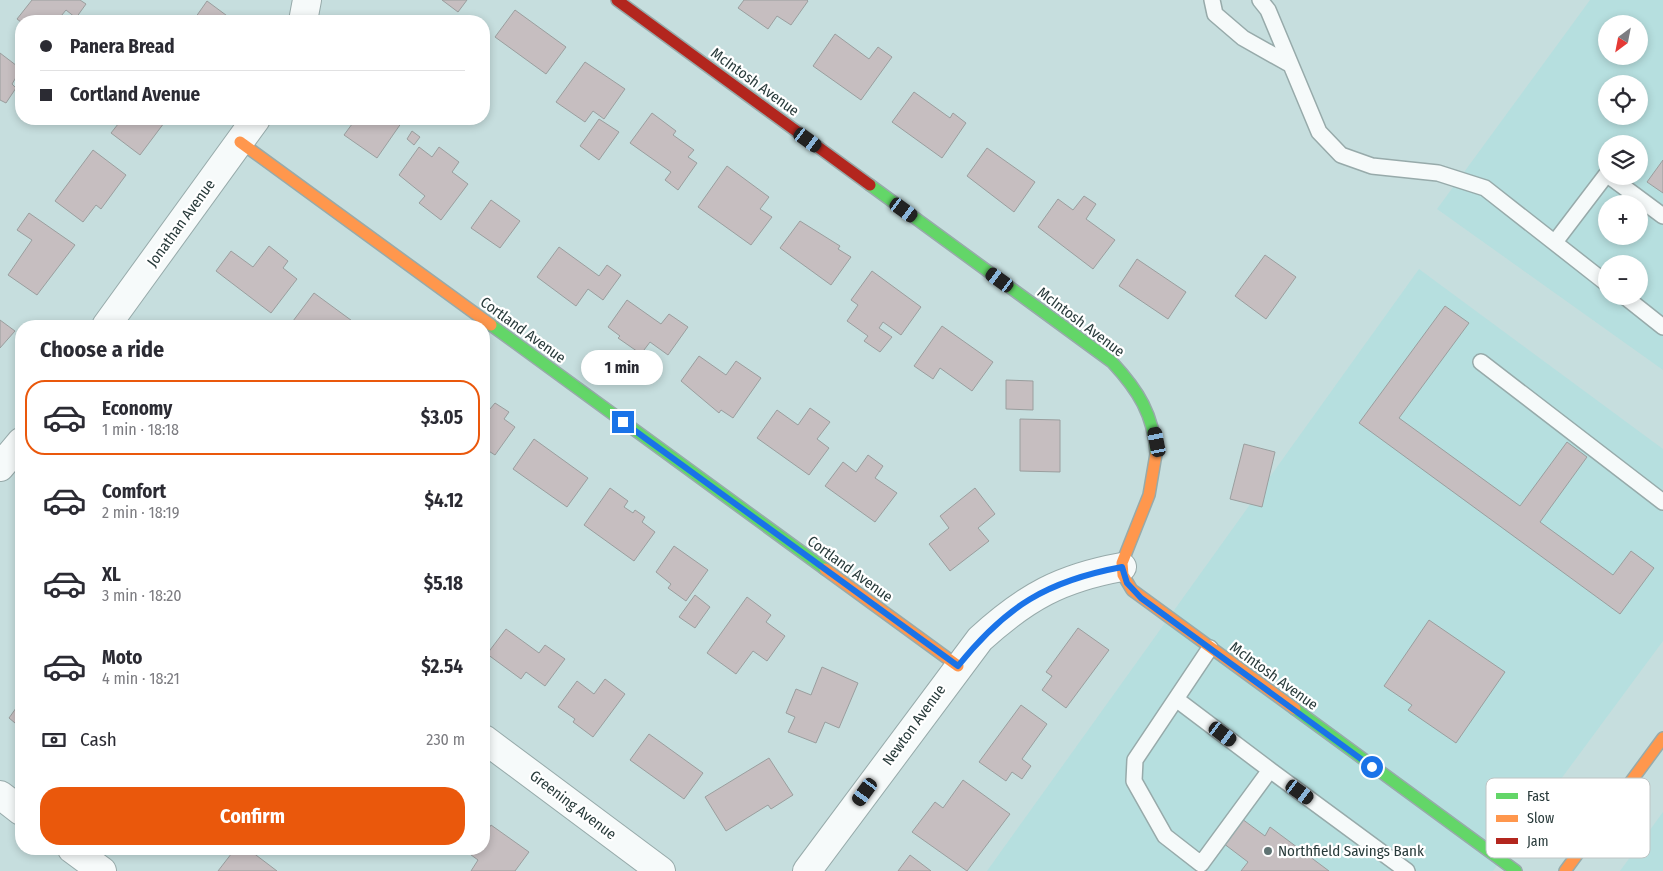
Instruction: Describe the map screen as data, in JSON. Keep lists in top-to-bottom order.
{
  "streets": {
    "main road": ["McIntosh Avenue", "Cortland Avenue"],
    "street": ["Jonathan Avenue", "Newton Avenue", "Greening Avenue"]
  },
  "crossings": [
    ["McIntosh Avenue", "Newton Avenue"],
    ["Jonathan Avenue", "Cortland Avenue"],
    ["Cortland Avenue", "Newton Avenue"]
  ],
  "places": ["Northfield Savings Bank"],
  "legend": ["Fast", "Slow", "Jam"],
  "north": "bottom left",
  "page": {
    "map_buttons": ["+", "−"],
    "banner": ["Panera Bread", "Cortland Avenue"],
    "heading": "Choose a ride",
    "bubble": "1 min",
    "list": [
      {
        "name": "Economy",
        "note": "1 min · 18:18",
        "value": "$3.05"
      },
      {
        "name": "Comfort",
        "note": "2 min · 18:19",
        "value": "$4.12"
      },
      {
        "name": "XL",
        "note": "3 min · 18:20",
        "value": "$5.18"
      },
      {
        "name": "Moto",
        "note": "4 min · 18:21",
        "value": "$2.54"
      }
    ],
    "pay": ["Cash", "230 m"],
    "buttons": "Confirm"
  }
}
